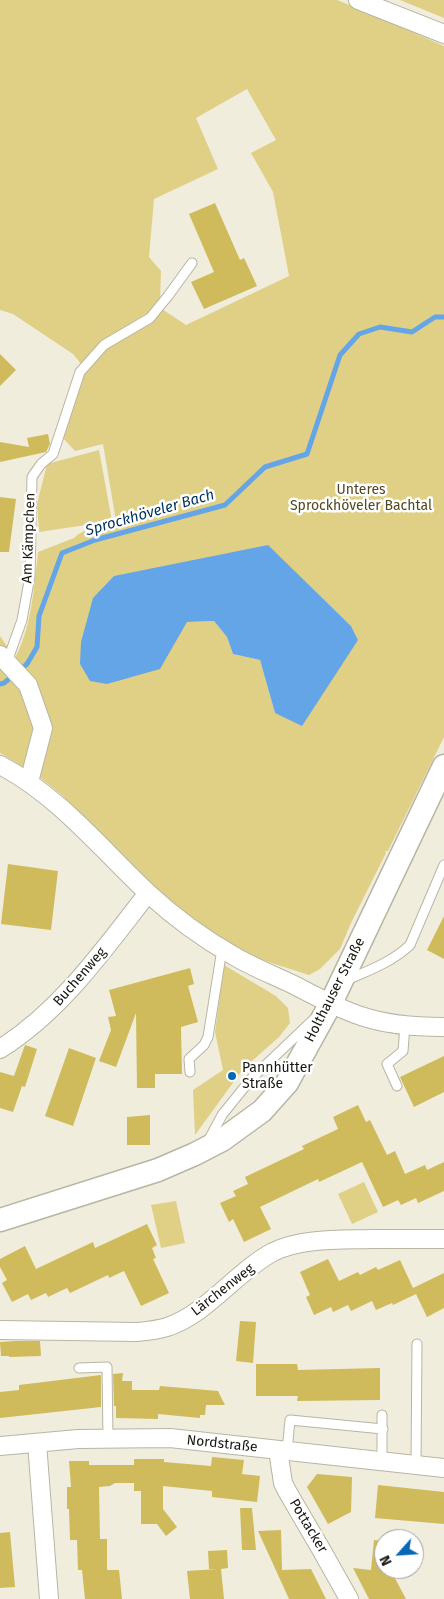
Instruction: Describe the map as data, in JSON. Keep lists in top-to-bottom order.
{
  "streets": {
    "street": [
      "Am Kämpchen",
      "Buchenweg",
      "Holthauser Straße",
      "Lärchenweg",
      "Nordstraße",
      "Pottacker"
    ]
  },
  "crossings": [
    ["Nordstraße", "Pottacker"]
  ],
  "water": ["Sprockhöveler Bach"],
  "parks": ["Unteres Sprockhöveler Bachtal"],
  "places": ["Pannhütter Straße"],
  "north": "bottom left"
}
